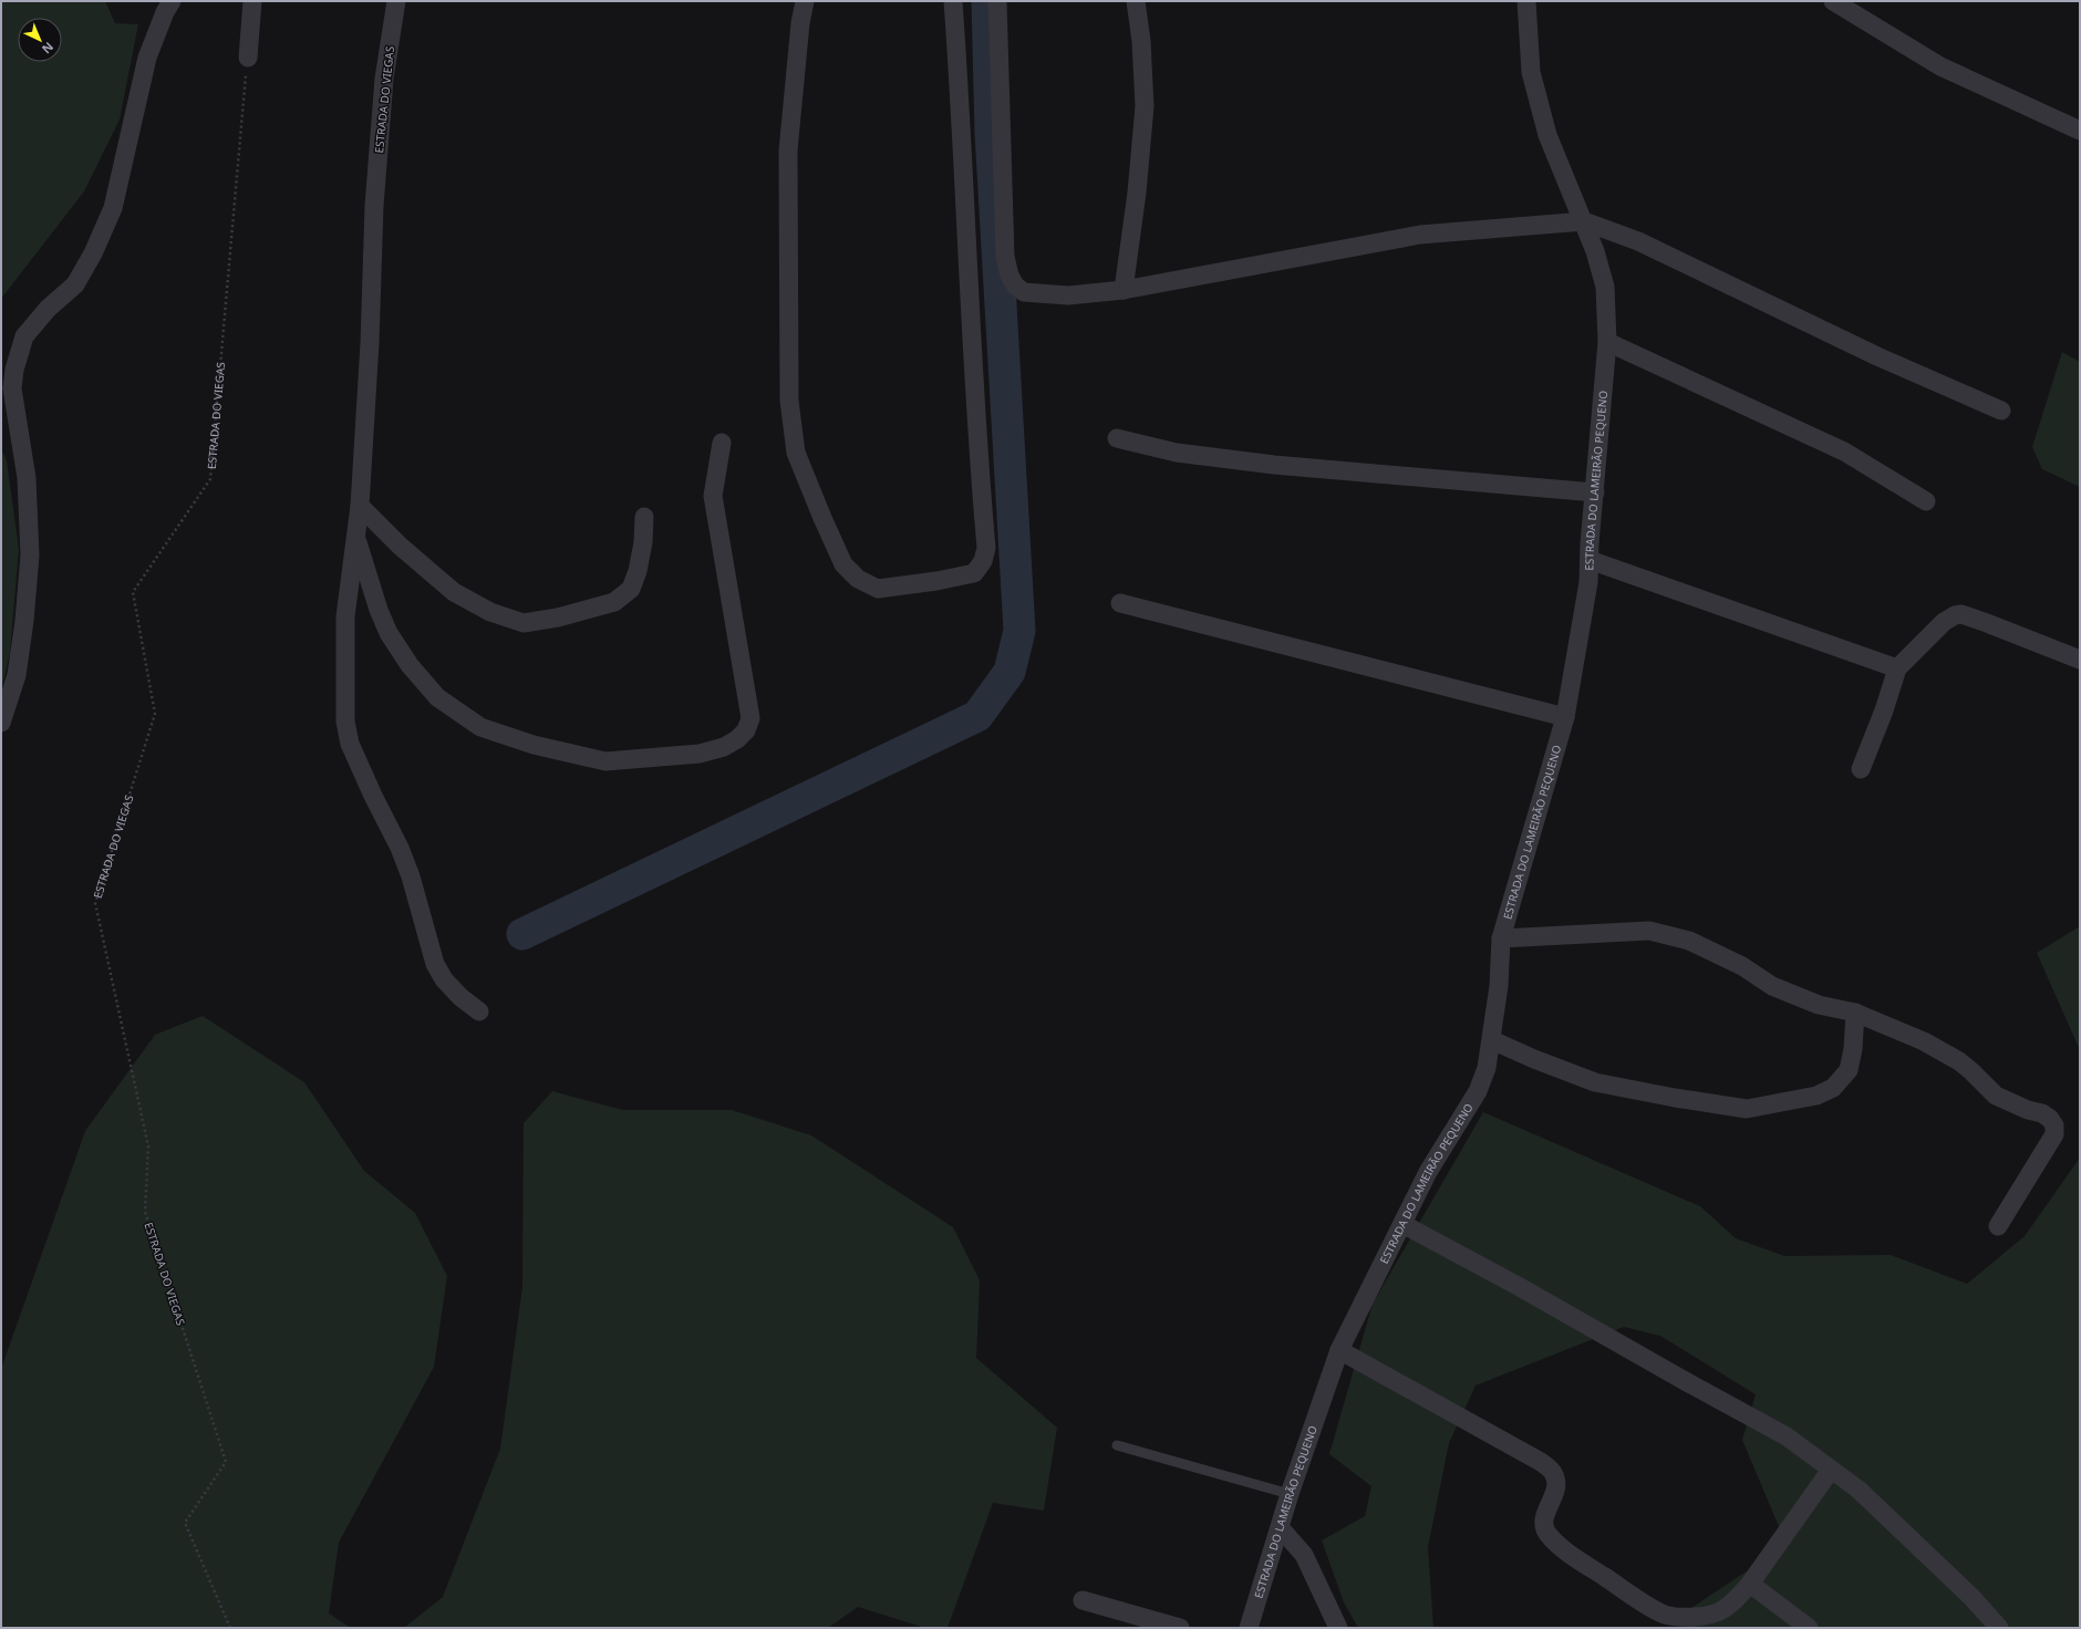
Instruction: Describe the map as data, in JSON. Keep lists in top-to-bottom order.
{
  "streets": {
    "street": ["ESTRADA DO VIEGAS", "ESTRADA DO LAMEIRÃO PEQUENO"]
  },
  "north": "bottom right"
}
